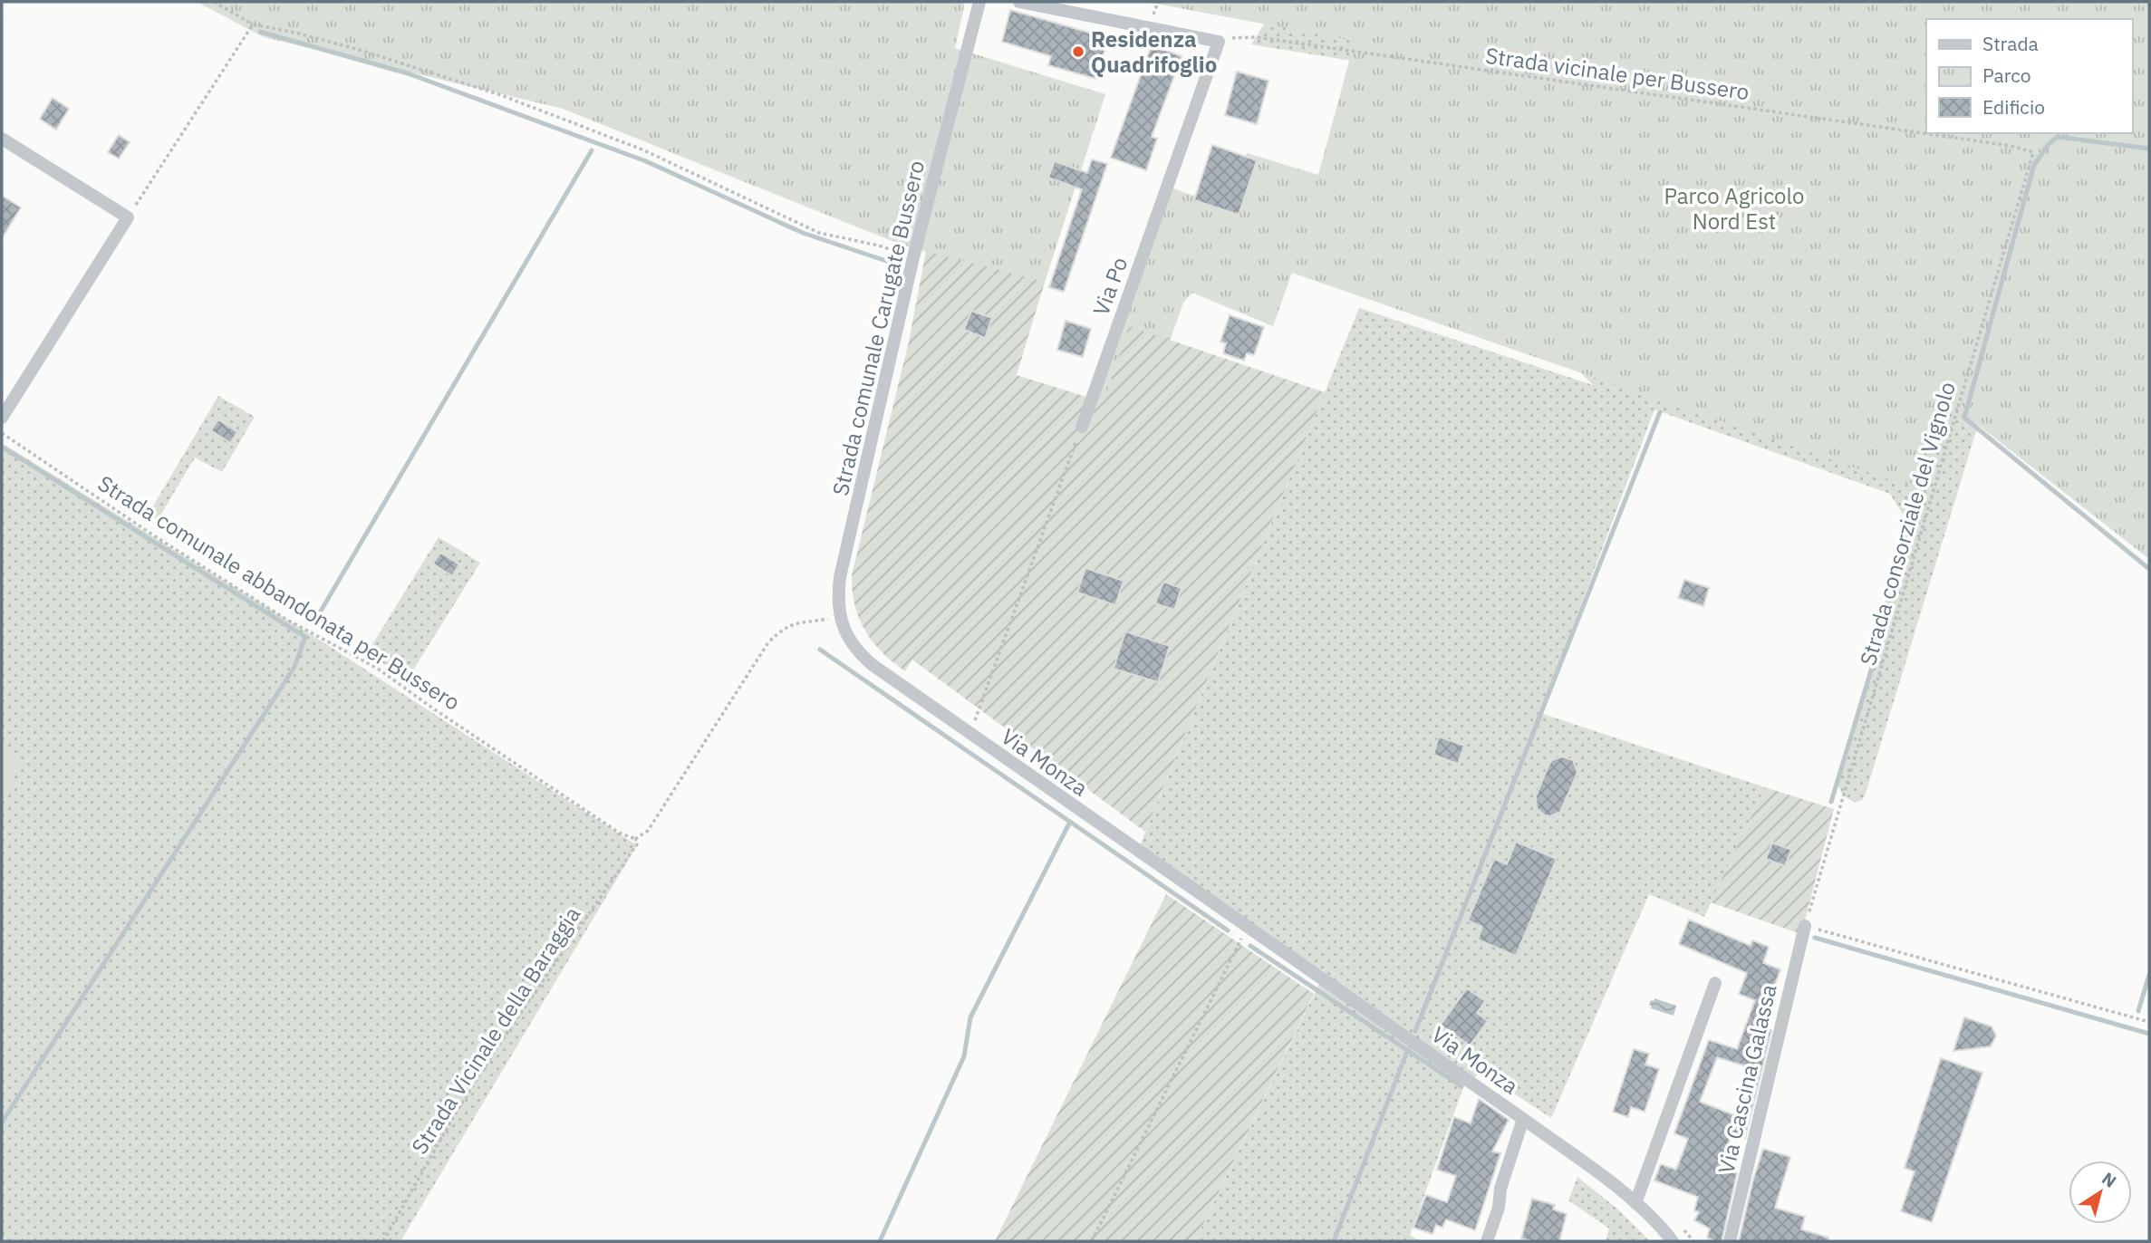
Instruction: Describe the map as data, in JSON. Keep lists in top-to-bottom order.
{
  "streets": {
    "street": [
      "Via Po",
      "Strada comunale Carugate Bussero",
      "Via Monza",
      "Via Cascina Galassa"
    ],
    "path": [
      "Strada vicinale per Bussero",
      "Strada consorziale del Vignolo",
      "Strada comunale abbandonata per Bussero",
      "Strada Vicinale della Baraggia"
    ]
  },
  "crossings": [
    ["Strada vicinale per Bussero", "Via Po"],
    ["Strada vicinale per Bussero", "Strada consorziale del Vignolo"],
    ["Strada comunale Carugate Bussero", "Via Monza"],
    ["Strada comunale Carugate Bussero", "Strada Vicinale della Baraggia"],
    ["Strada consorziale del Vignolo", "Via Cascina Galassa"],
    ["Strada comunale abbandonata per Bussero", "Strada Vicinale della Baraggia"],
    ["Via Monza", "Strada Vicinale della Baraggia"]
  ],
  "parks": ["Parco Agricolo Nord Est"],
  "places": ["Residenza Quadrifoglio"],
  "legend": ["Strada", "Parco", "Edificio"],
  "north": "top right"
}
